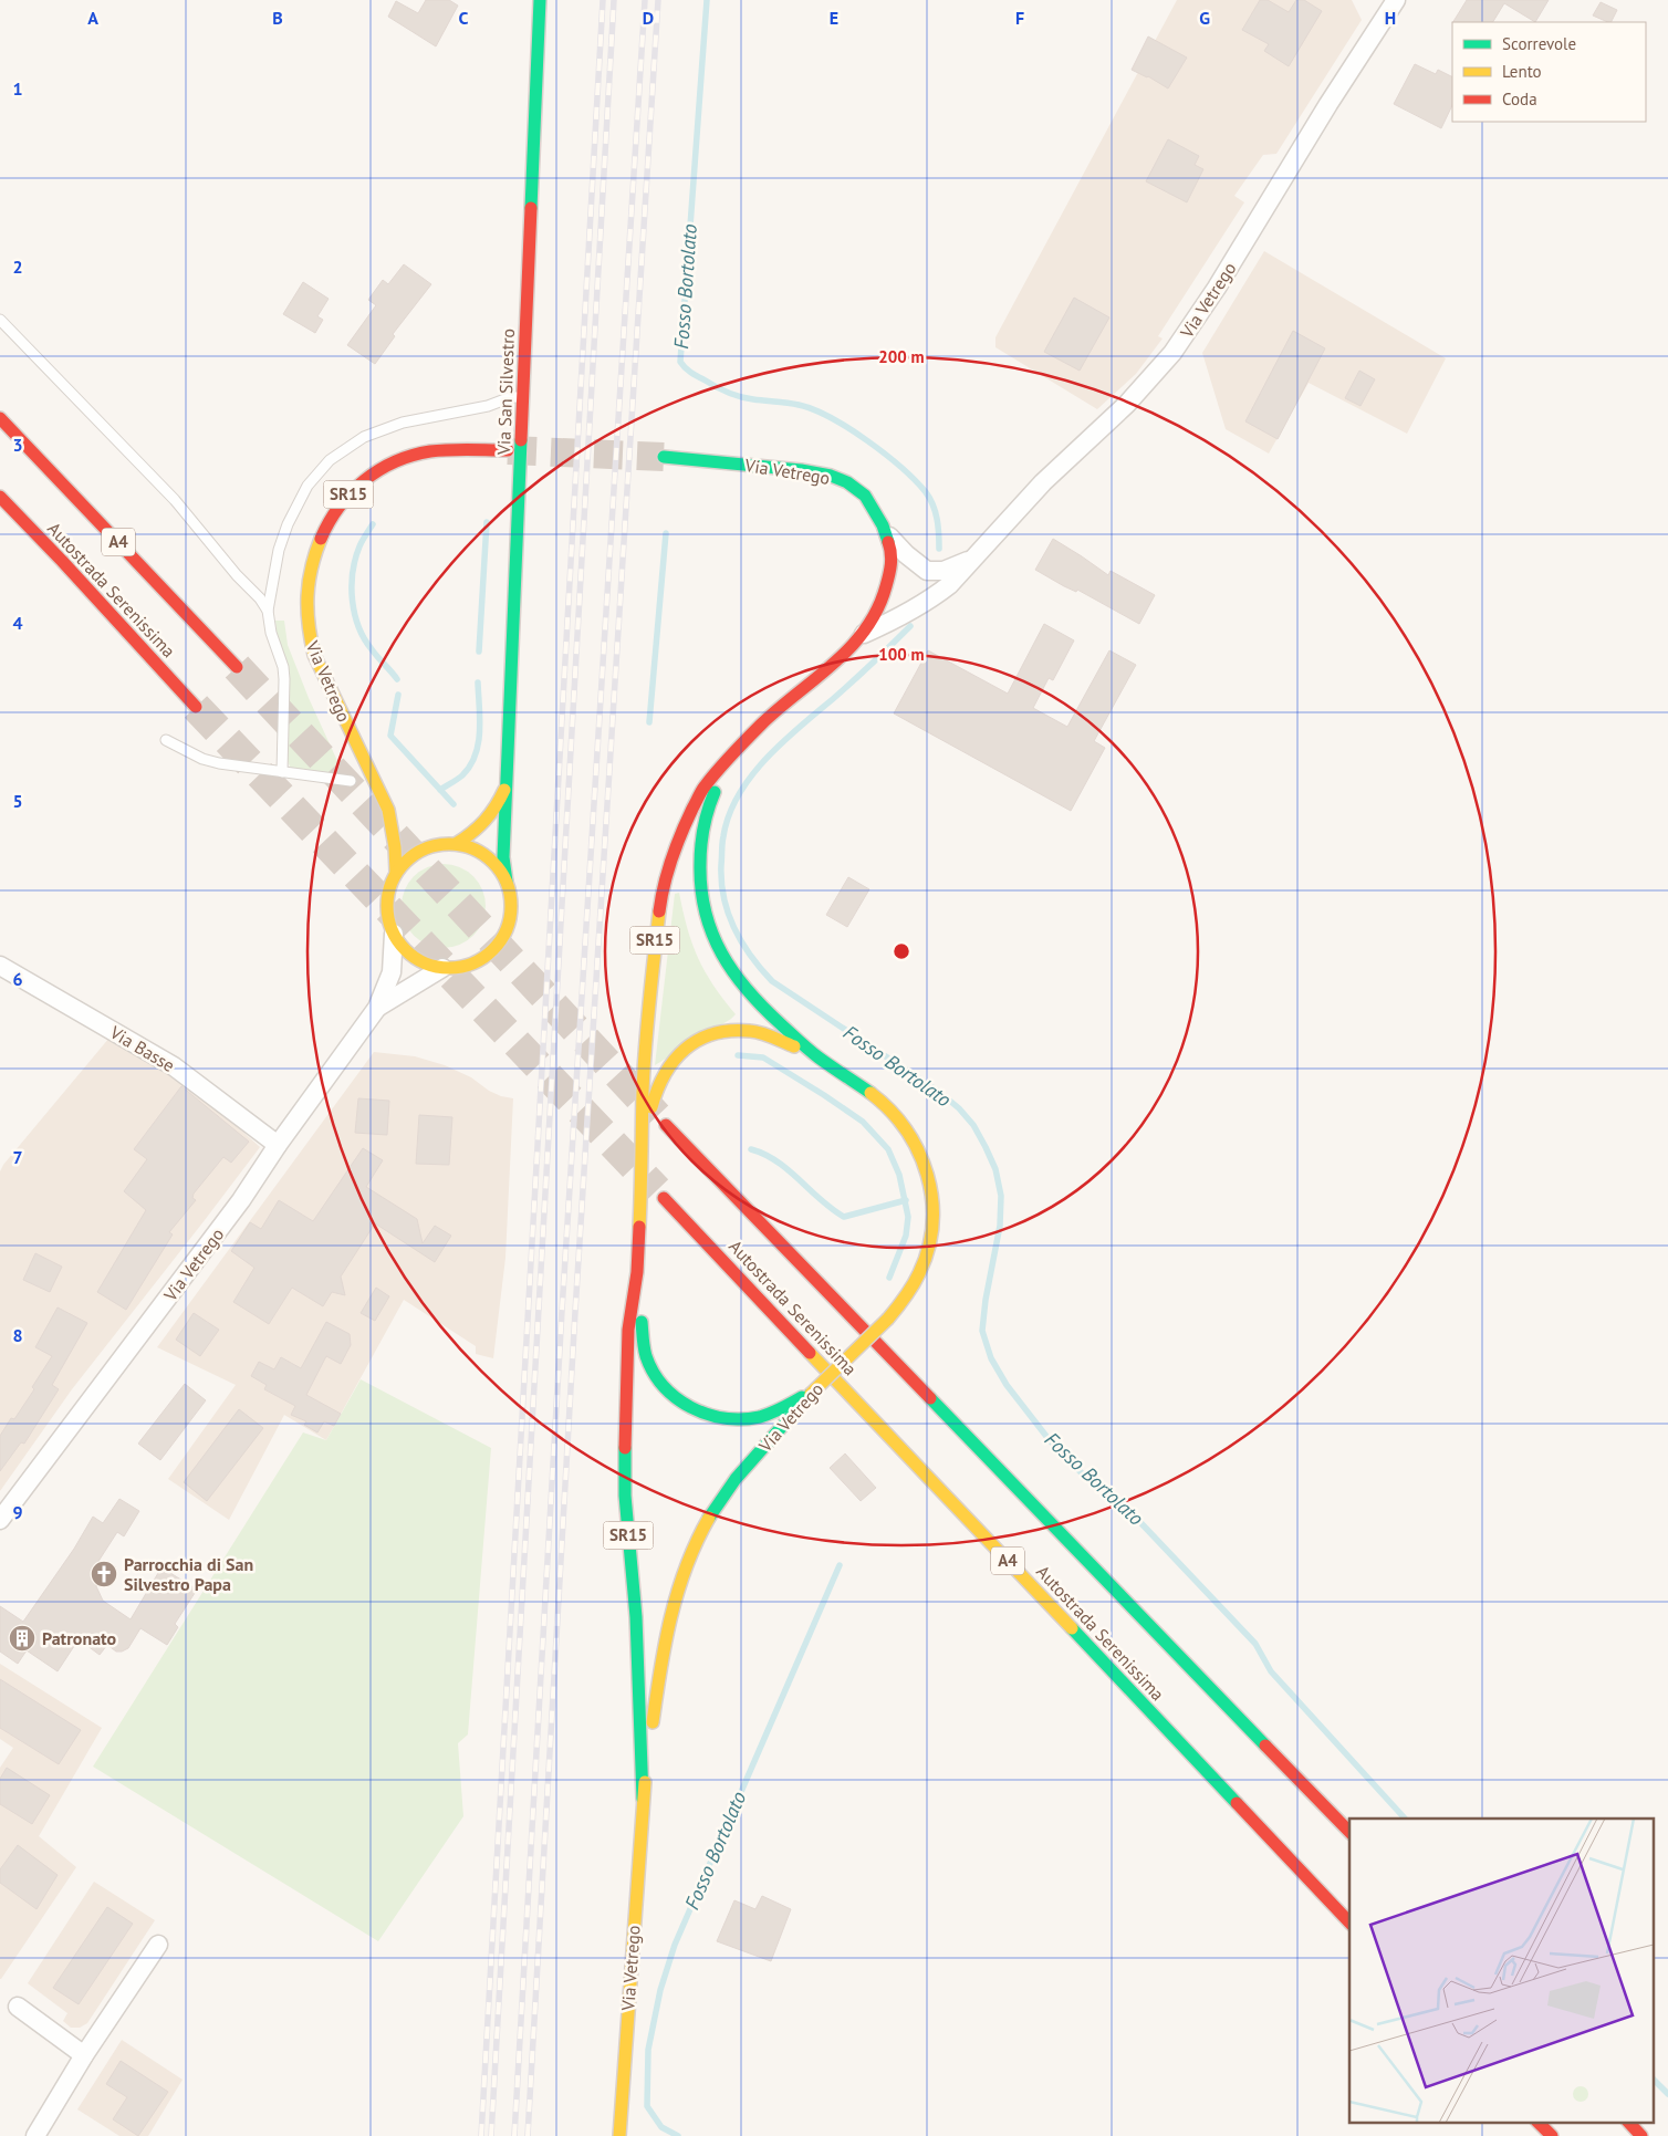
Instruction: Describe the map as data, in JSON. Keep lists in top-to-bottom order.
{
  "streets": {
    "main road": [
      "Via Vetrego",
      "Via San Silvestro",
      "SR15",
      "A4",
      "Autostrada Serenissima"
    ],
    "street": ["Via Basse"]
  },
  "crossings": [
    ["Via Vetrego", "Via San Silvestro"],
    ["Via Vetrego", "SR15"],
    ["Via Vetrego", "Via Basse"]
  ],
  "water": ["Fosso Bortolato"],
  "places": {
    "church": ["Parrocchia di San Silvestro Papa"],
    "building": ["Patronato"]
  },
  "legend": ["Scorrevole", "Lento", "Coda"],
  "grid": {
    "columns": [
      "A",
      "B",
      "C",
      "D",
      "E",
      "F",
      "G",
      "H"
    ],
    "rows": [
      "1",
      "2",
      "3",
      "4",
      "5",
      "6",
      "7",
      "8",
      "9"
    ]
  },
  "rings": ["200 m", "100 m"]
}
